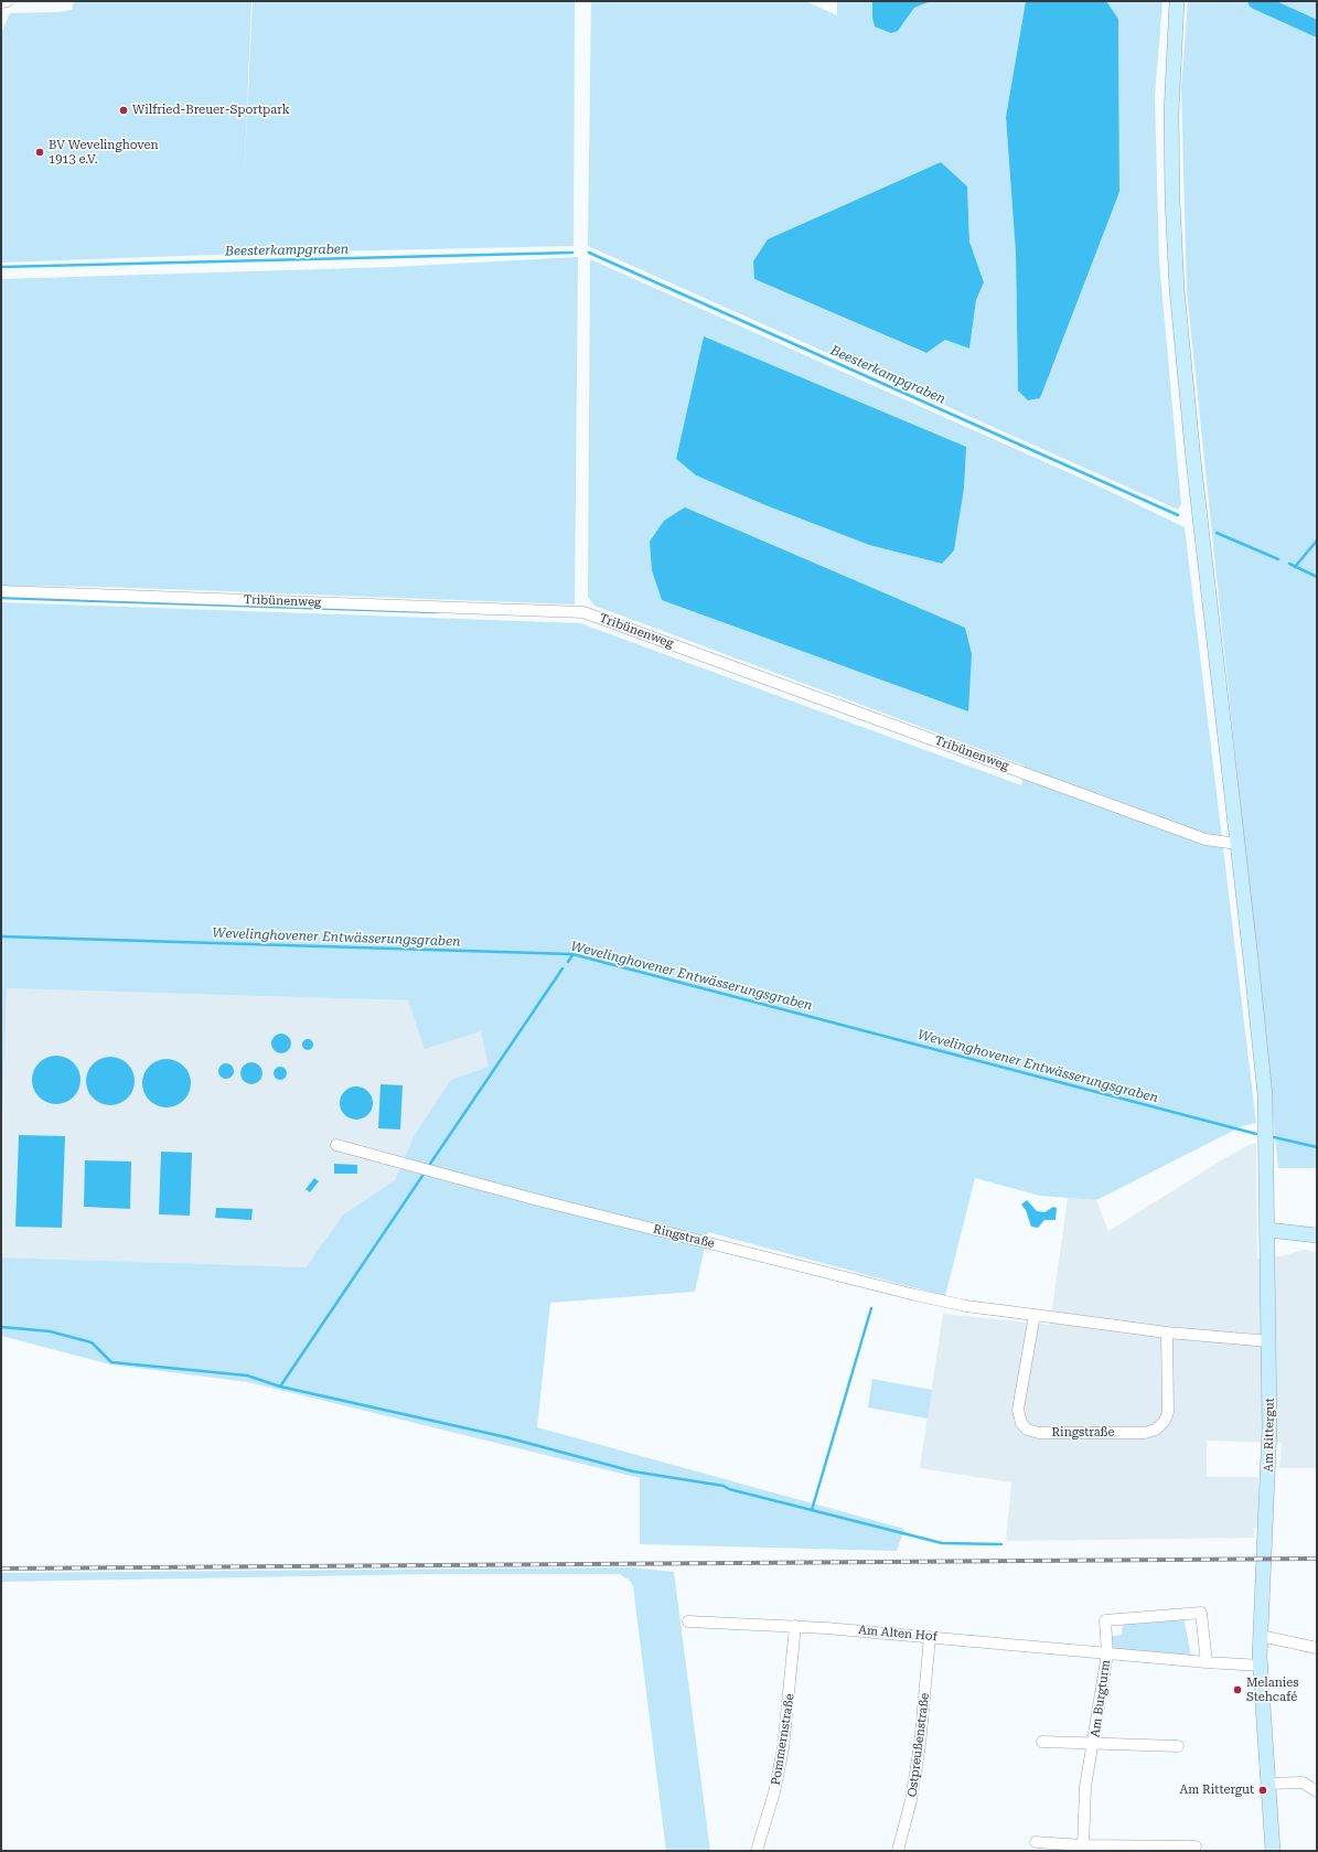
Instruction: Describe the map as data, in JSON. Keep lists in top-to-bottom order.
{
  "streets": {
    "street": [
      "Tribünenweg",
      "Ringstraße",
      "Am Rittergut",
      "Am Alten Hof",
      "Am Burgturm",
      "Pommernstraße",
      "Ostpreußenstraße"
    ]
  },
  "crossings": [
    ["Tribünenweg", "Am Rittergut"],
    ["Ringstraße", "Am Rittergut"],
    ["Am Rittergut", "Am Alten Hof"],
    ["Am Alten Hof", "Am Burgturm"],
    ["Am Alten Hof", "Pommernstraße"],
    ["Am Alten Hof", "Ostpreußenstraße"]
  ],
  "water": ["Beesterkampgraben", "Wevelinghovener Entwässerungsgraben"],
  "places": [
    "Wilfried-Breuer-Sportpark",
    "BV Wevelinghoven 1913 e.V.",
    "Melanies Stehcafé",
    "Am Rittergut"
  ]
}
